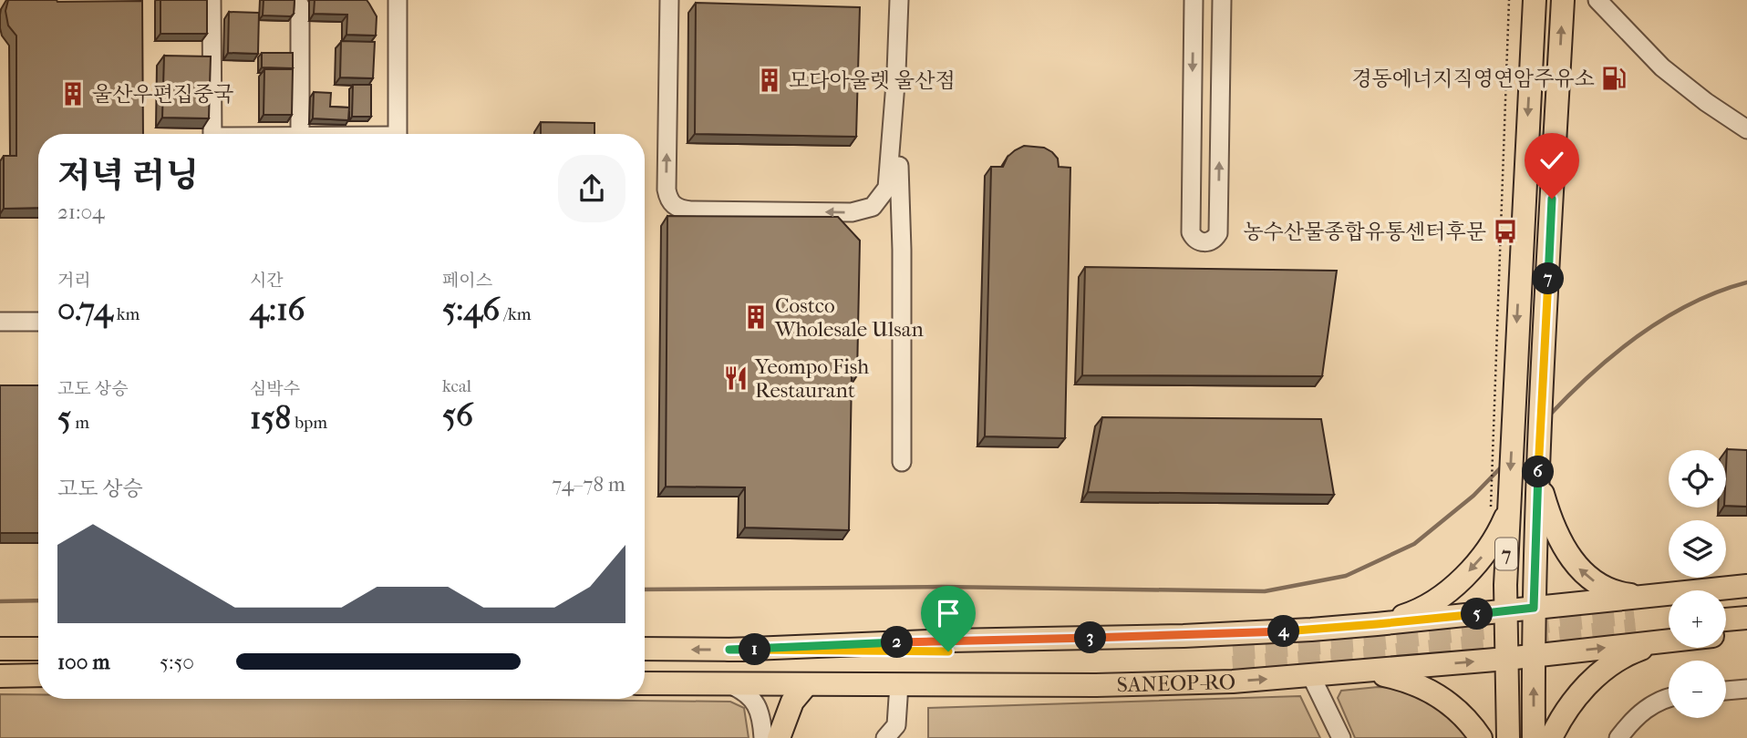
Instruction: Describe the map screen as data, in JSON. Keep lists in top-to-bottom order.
{
  "streets": {
    "main road": ["7", "SANEOP-RO"]
  },
  "crossings": [
    ["7", "SANEOP-RO"]
  ],
  "places": {
    "fuel station": ["경동에너지직영연암주유소"],
    "building": ["모다아울렛 울산점", "울산우편집중국", "Costco Wholesale Ulsan"],
    "bus stop": ["농수산물종합유통센터후문"],
    "restaurant": ["Yeompo Fish Restaurant"]
  },
  "page": {
    "heading": ["저녁 러닝", "21:04"],
    "stats": [
      ["거리", "0.74 km"],
      ["시간", "4:16"],
      ["페이스", "5:46 /km"],
      ["고도 상승", "5 m"],
      ["심박수", "158 bpm"],
      ["kcal", "56"]
    ],
    "pins": [
      "7",
      "6",
      "5",
      "4",
      "3",
      "2",
      "1"
    ],
    "map_buttons": ["+", "−"],
    "chart": ["고도 상승", "74–78 m"],
    "list": [
      {
        "name": "100 m",
        "note": "5:50"
      }
    ]
  }
}
